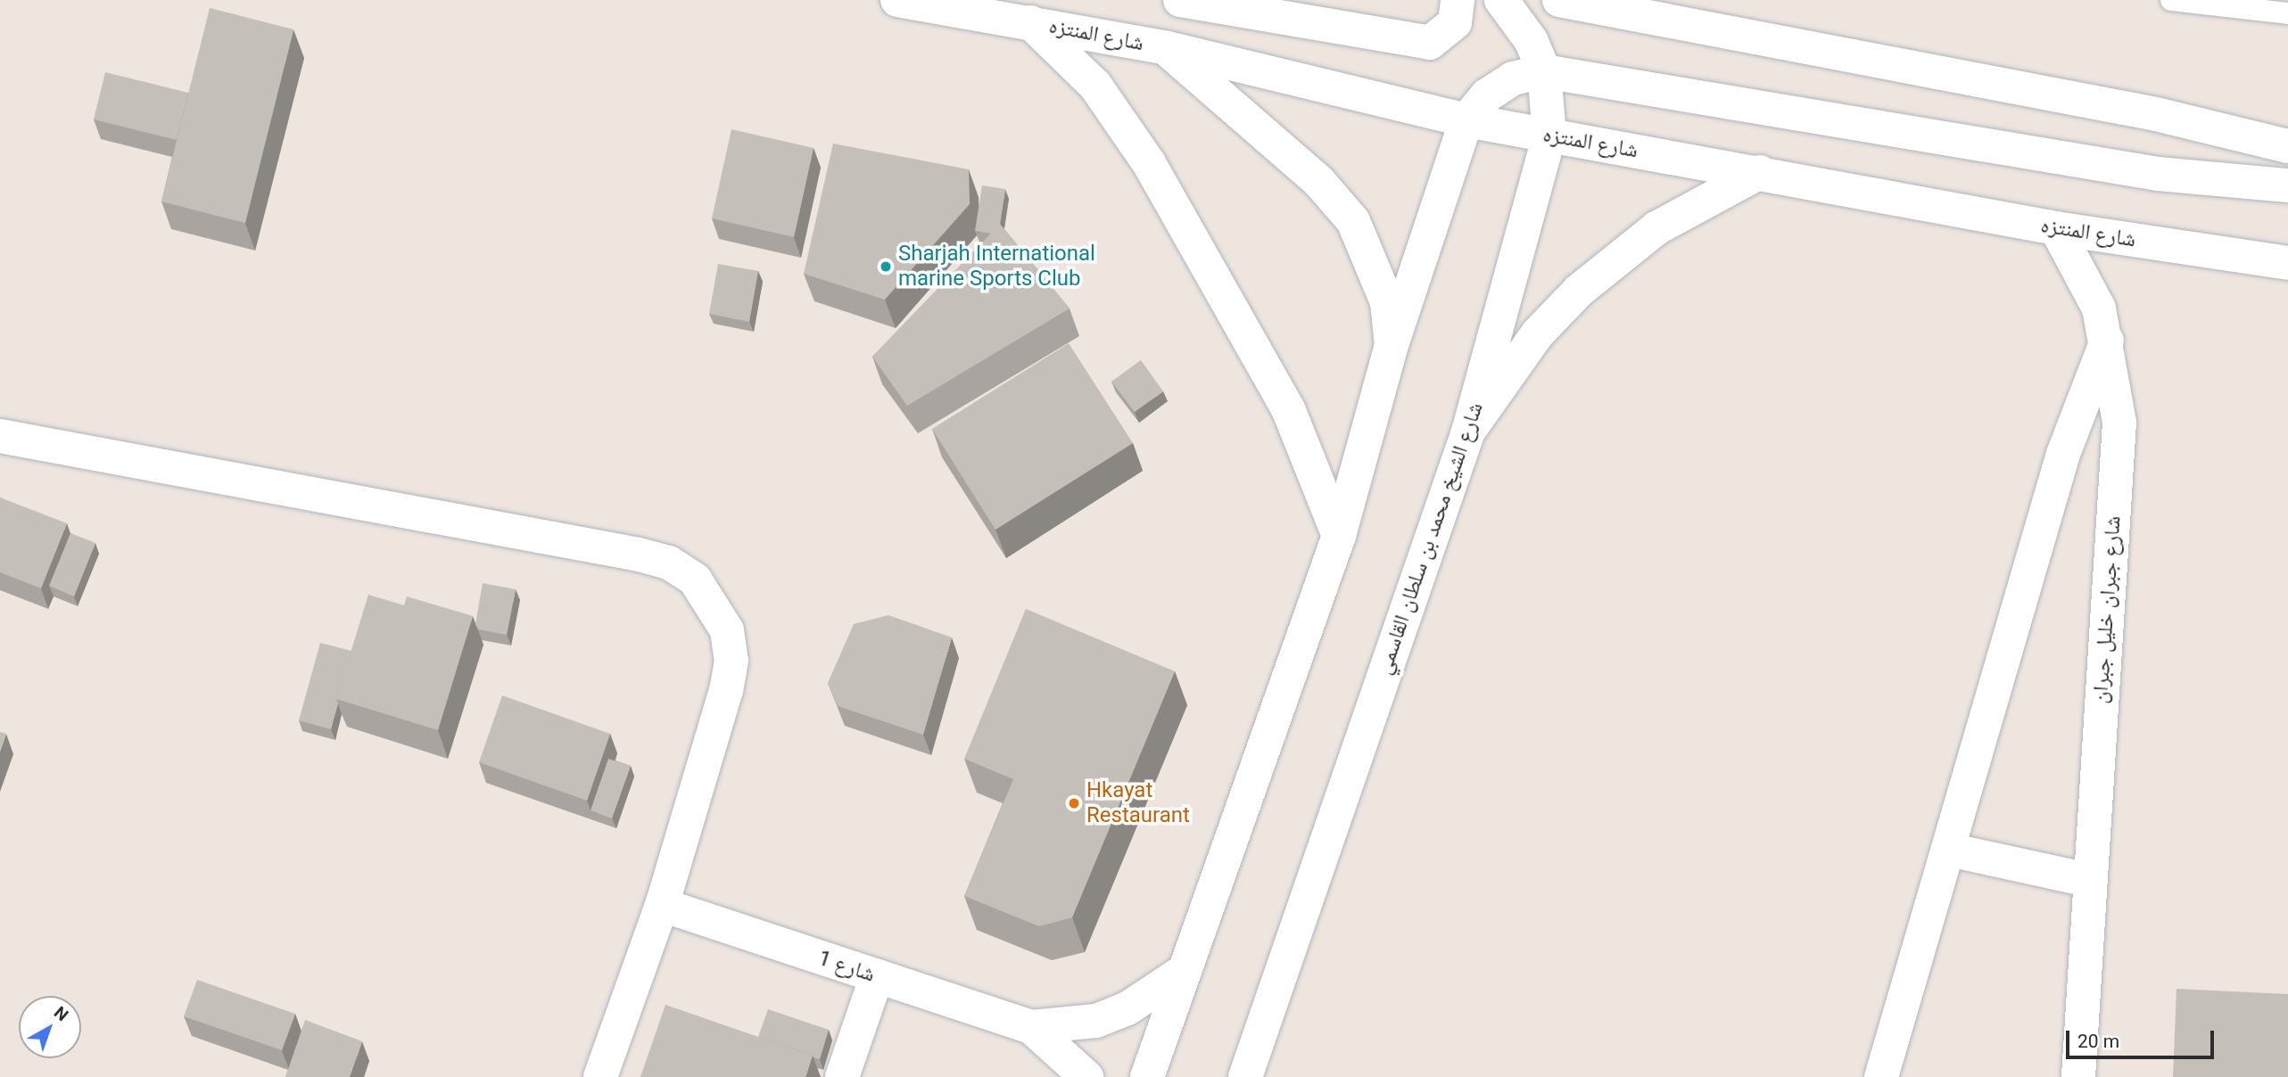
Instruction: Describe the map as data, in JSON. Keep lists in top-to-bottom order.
{
  "streets": {
    "street": [
      "شارع المنتزه",
      "شارع الشيخ محمد بن سلطان القاسمي",
      "شارع جبران خليل جبران",
      "شارع 1"
    ]
  },
  "crossings": [
    ["شارع المنتزه", "شارع الشيخ محمد بن سلطان القاسمي"],
    ["شارع المنتزه", "شارع جبران خليل جبران"]
  ],
  "places": ["Sharjah International marine Sports Club", "Hkayat Restaurant"],
  "scale_bar": "20 m",
  "north": "top right"
}
